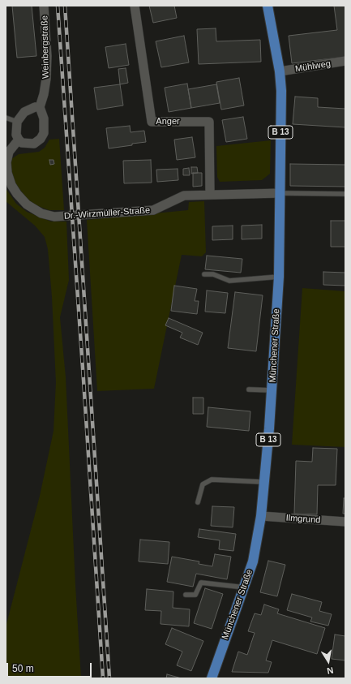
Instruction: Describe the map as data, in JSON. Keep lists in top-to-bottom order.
{
  "streets": {
    "main road": ["B 13", "Münchener Straße"],
    "street": [
      "Weinbergstraße",
      "Mühlweg",
      "Anger",
      "Dr.-Wirzmüller-Straße",
      "Ilmgrund"
    ]
  },
  "crossings": [
    ["Weinbergstraße", "Dr.-Wirzmüller-Straße"],
    ["Mühlweg", "Münchener Straße"],
    ["Anger", "Dr.-Wirzmüller-Straße"],
    ["Dr.-Wirzmüller-Straße", "Münchener Straße"],
    ["Münchener Straße", "Ilmgrund"]
  ],
  "scale_bar": "50 m",
  "north": "bottom"
}
